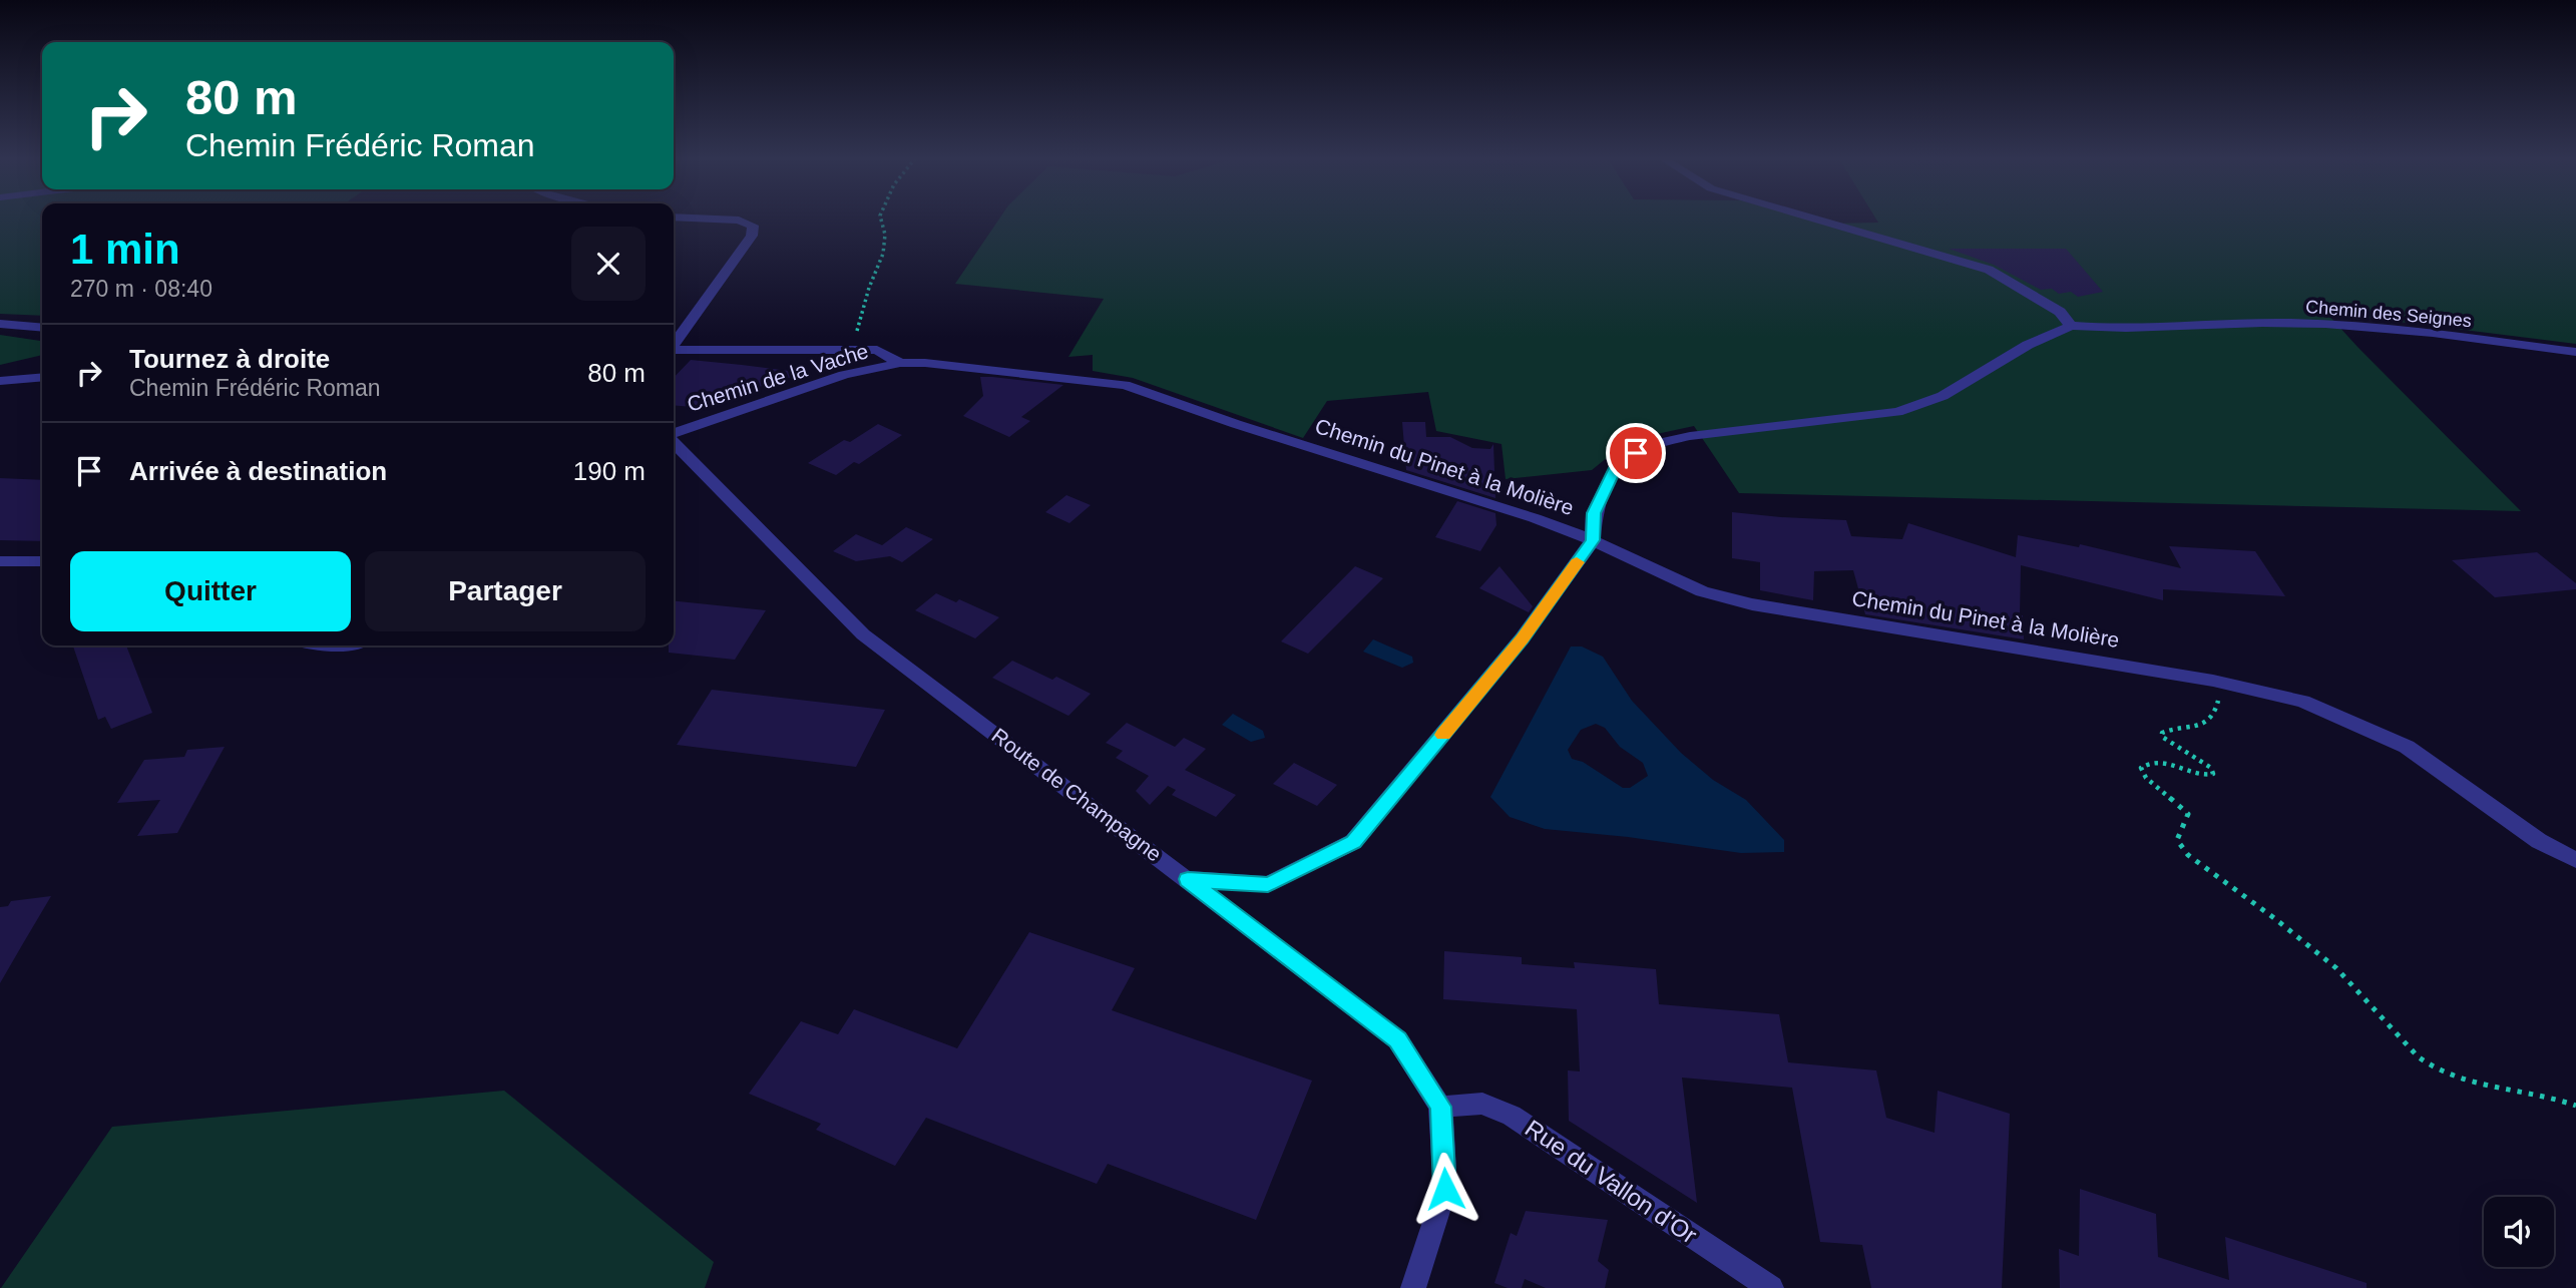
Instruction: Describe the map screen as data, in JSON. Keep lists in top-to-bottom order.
{
  "streets": {
    "street": [
      "Chemin des Seignes",
      "Chemin de la Vache",
      "Chemin du Pinet à la Molière",
      "Route de Champagne",
      "Rue du Vallon d'Or"
    ]
  },
  "crossings": [
    ["Chemin de la Vache", "Chemin du Pinet à la Molière"],
    ["Route de Champagne", "Rue du Vallon d'Or"]
  ],
  "page": {
    "turn": ["80 m", "Chemin Frédéric Roman"],
    "heading": ["1 min", "270 m · 08:40"],
    "list": [
      {
        "name": "Tournez à droite",
        "note": "Chemin Frédéric Roman",
        "value": "80 m"
      },
      {
        "name": "Arrivée à destination",
        "value": "190 m"
      }
    ],
    "buttons": ["Quitter", "Partager"]
  }
}
